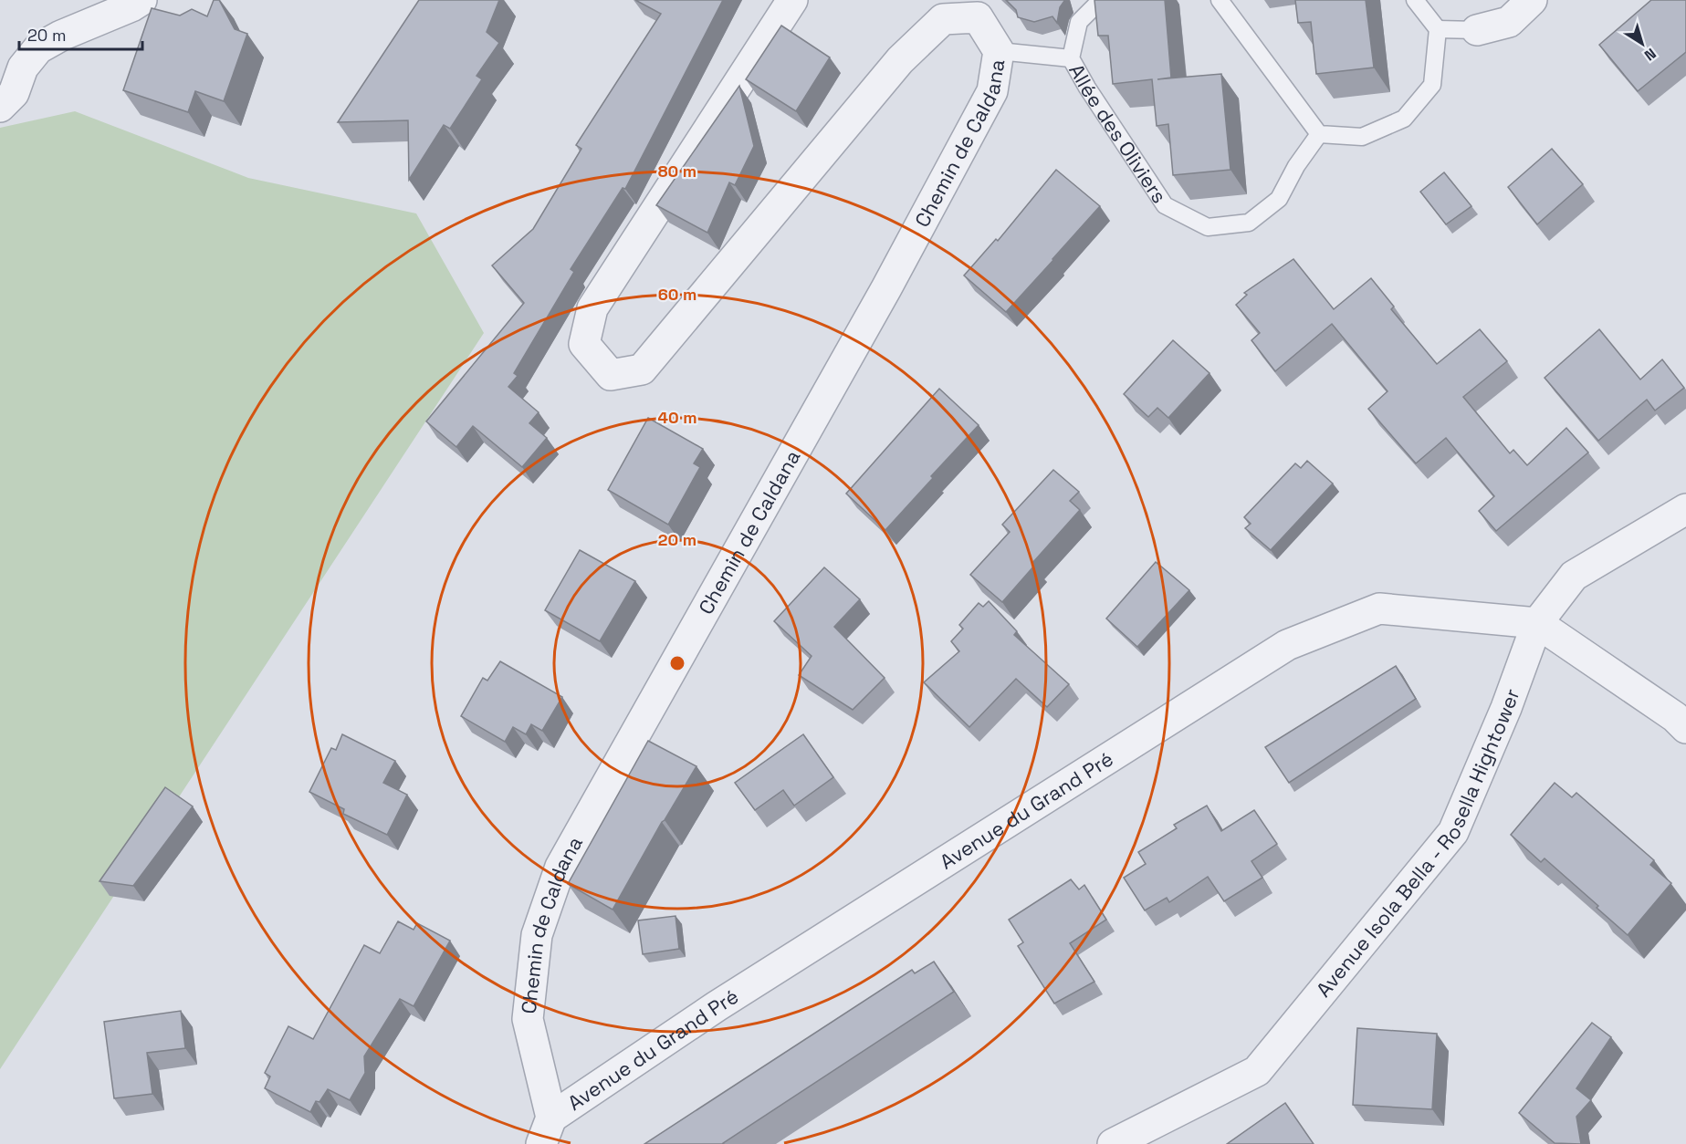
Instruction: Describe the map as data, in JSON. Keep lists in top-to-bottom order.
{
  "streets": {
    "street": ["Chemin de Caldana", "Avenue du Grand Pré", "Avenue Isola Bella - Rosella Hightower"],
    "lane": ["Allée des Oliviers"]
  },
  "crossings": [
    ["Chemin de Caldana", "Avenue du Grand Pré"],
    ["Avenue du Grand Pré", "Avenue Isola Bella - Rosella Hightower"]
  ],
  "scale_bar": "20 m",
  "north": "bottom right",
  "rings": [
    "80 m",
    "60 m",
    "40 m",
    "20 m"
  ]
}
